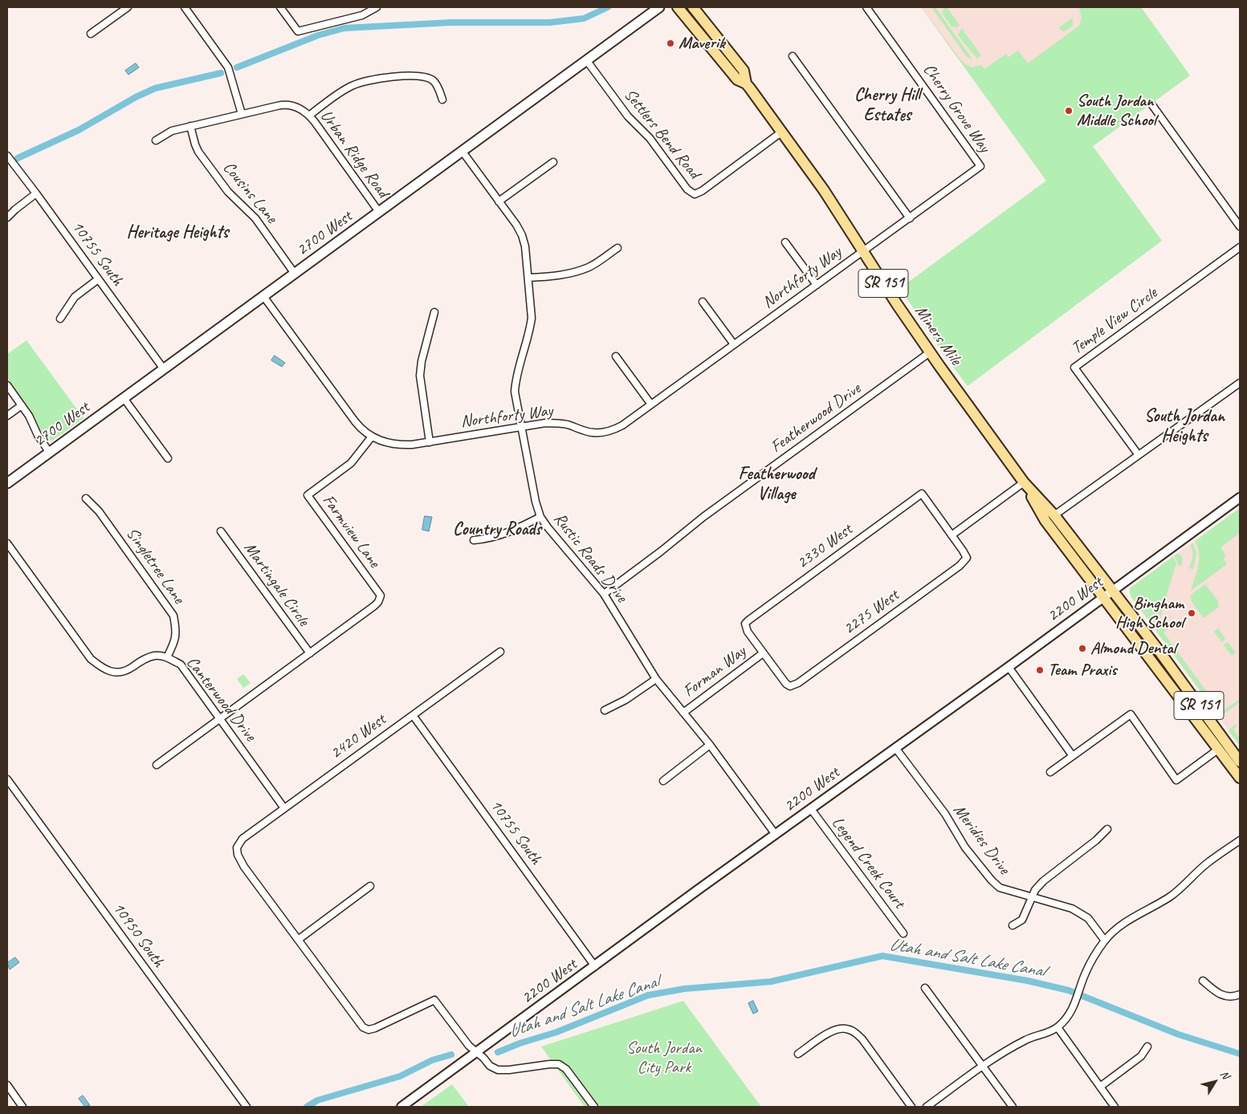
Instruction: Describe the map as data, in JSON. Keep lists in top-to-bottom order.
{
  "streets": {
    "main road": ["2700 West", "SR 151", "Miners Mile"],
    "street": [
      "Cherry Grove Way",
      "Settlers Bend Road",
      "Urban Ridge Road",
      "Cousins Lane",
      "10755 South",
      "Northforty Way",
      "Temple View Circle",
      "Featherwood Drive",
      "Farmview Lane",
      "2330 West",
      "Rustic Roads Drive",
      "Singletree Lane",
      "Martingale Circle",
      "2200 West",
      "2275 West",
      "Forman Way",
      "Canterwood Drive",
      "2420 West",
      "Meridies Drive",
      "Legend Creek Court",
      "10950 South"
    ]
  },
  "crossings": [
    ["Cherry Grove Way", "Northforty Way"],
    ["Cherry Grove Way", "Miners Mile"],
    ["Settlers Bend Road", "2700 West"],
    ["Settlers Bend Road", "Miners Mile"],
    ["Urban Ridge Road", "Cousins Lane"],
    ["Urban Ridge Road", "2700 West"],
    ["Cousins Lane", "2700 West"],
    ["2700 West", "10755 South"],
    ["2700 West", "Northforty Way"],
    ["2700 West", "Rustic Roads Drive"],
    ["10755 South", "2200 West"],
    ["10755 South", "2420 West"],
    ["Northforty Way", "Miners Mile"],
    ["Northforty Way", "Farmview Lane"],
    ["Northforty Way", "Rustic Roads Drive"],
    ["SR 151", "Miners Mile"],
    ["SR 151", "2200 West"],
    ["Miners Mile", "Featherwood Drive"],
    ["Miners Mile", "2200 West"],
    ["Featherwood Drive", "Rustic Roads Drive"],
    ["Farmview Lane", "Martingale Circle"],
    ["2330 West", "2275 West"],
    ["2330 West", "Forman Way"],
    ["Rustic Roads Drive", "2200 West"],
    ["Rustic Roads Drive", "Forman Way"],
    ["Singletree Lane", "Canterwood Drive"],
    ["2200 West", "Meridies Drive"],
    ["2200 West", "Legend Creek Court"],
    ["2275 West", "Forman Way"],
    ["Canterwood Drive", "2420 West"]
  ],
  "districts": [
    "Cherry Hill Estates",
    "Heritage Heights",
    "South Jordan Heights",
    "Featherwood Village",
    "Country Roads"
  ],
  "water": ["Utah and Salt Lake Canal"],
  "parks": ["South Jordan City Park"],
  "places": [
    "Maverik",
    "South Jordan Middle School",
    "Bingham High School",
    "Almond Dental",
    "Team Praxis"
  ],
  "north": "top right"
}
